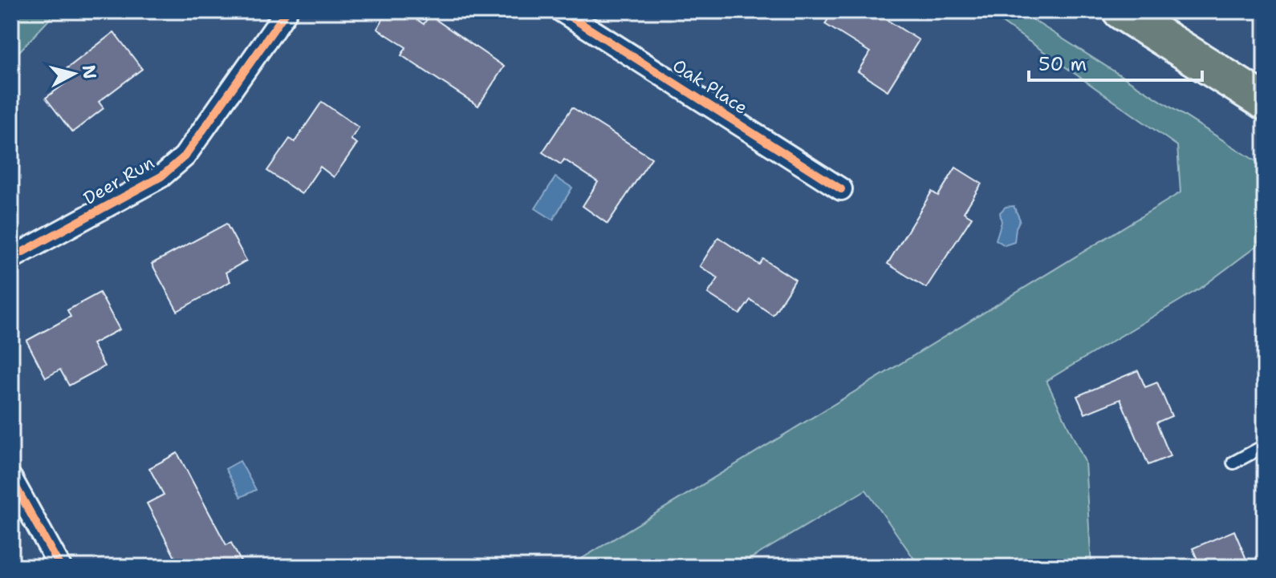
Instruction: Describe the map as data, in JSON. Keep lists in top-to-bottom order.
{
  "streets": {
    "street": ["Oak Place", "Deer Run"]
  },
  "scale_bar": "50 m",
  "north": "right"
}
